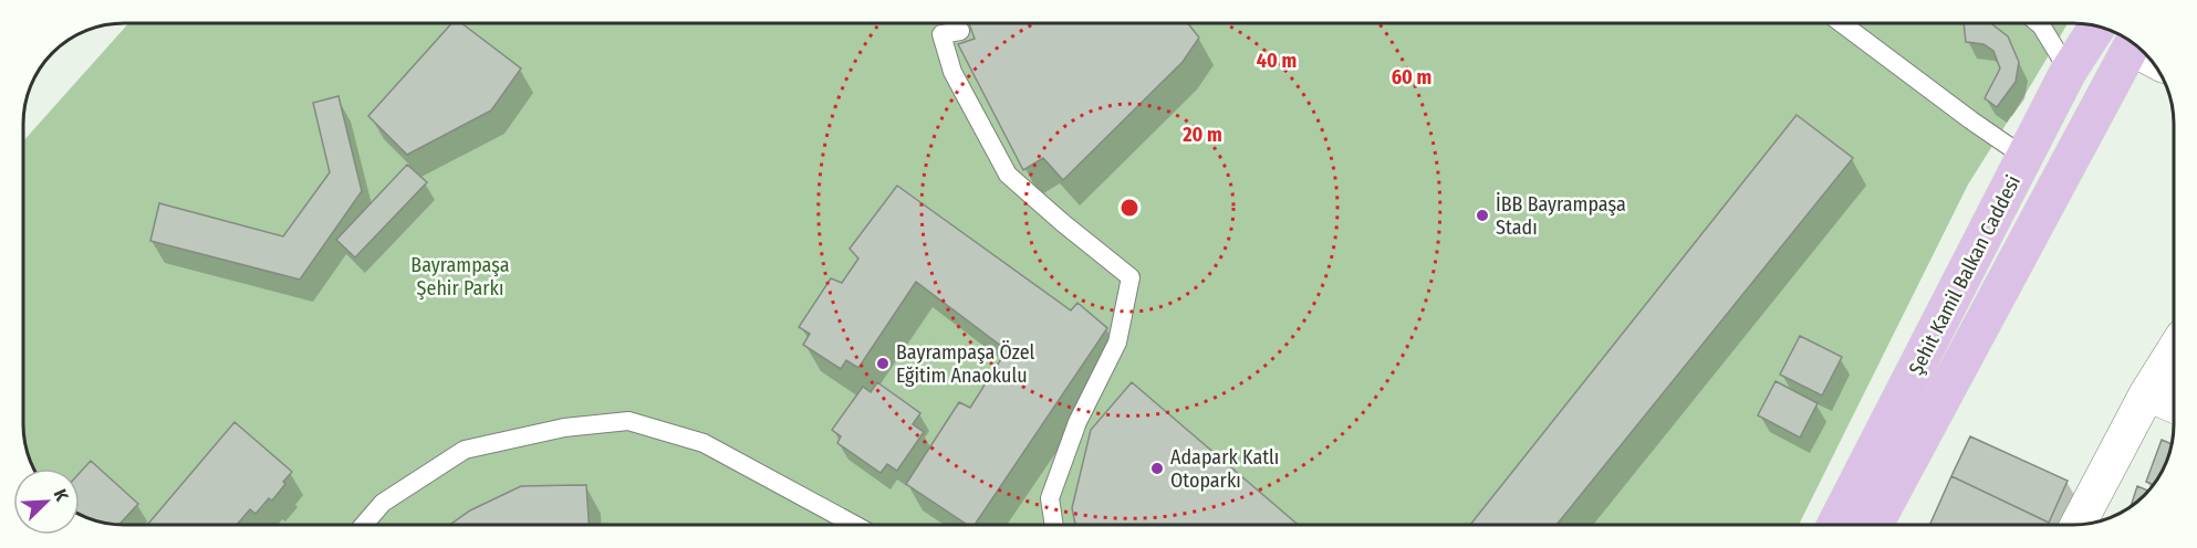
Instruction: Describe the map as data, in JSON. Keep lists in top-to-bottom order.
{
  "streets": {
    "main road": ["Şehit Kamil Balkan Caddesi"]
  },
  "parks": ["Bayrampaşa Şehir Parkı"],
  "places": ["İBB Bayrampaşa Stadı", "Bayrampaşa Özel Eğitim Anaokulu", "Adapark Katlı Otoparkı"],
  "north": "top right",
  "rings": ["40 m", "60 m", "20 m"]
}
